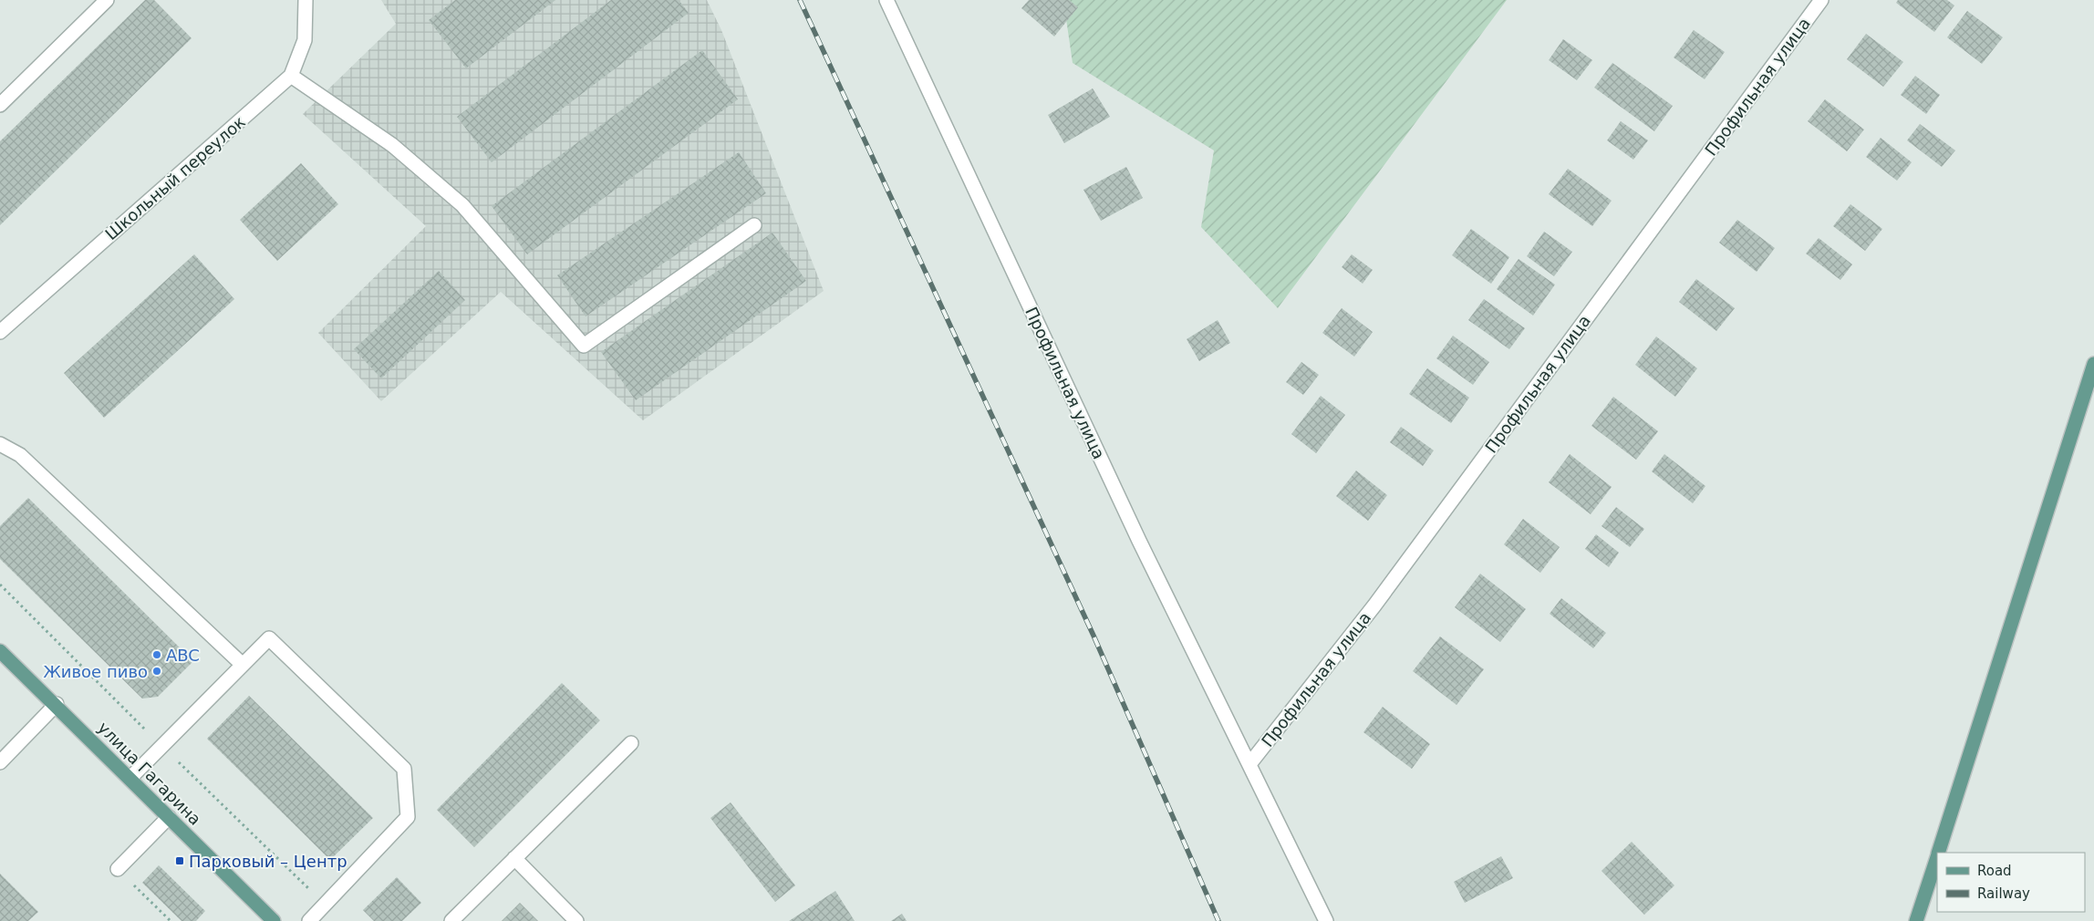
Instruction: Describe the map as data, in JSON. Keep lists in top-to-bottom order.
{
  "streets": {
    "main road": ["улица Гагарина"],
    "street": ["Профильная улица", "Школьный переулок"]
  },
  "places": {
    "other": ["ABC", "Живое пиво"],
    "transit": ["Парковый – Центр"]
  },
  "legend": ["Road", "Railway"]
}
